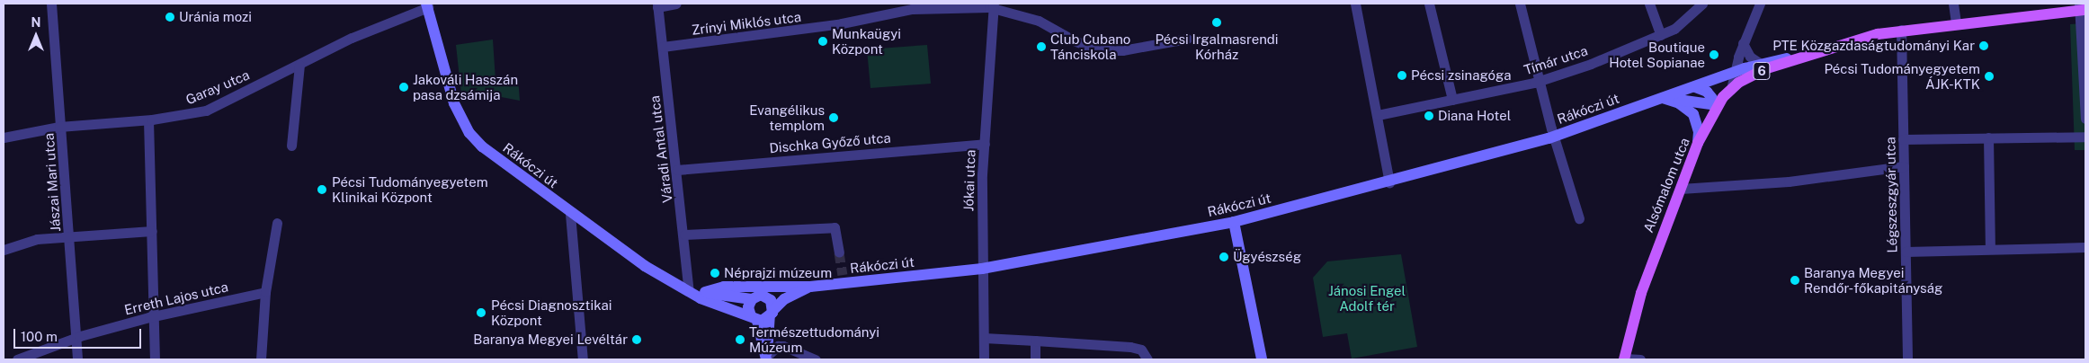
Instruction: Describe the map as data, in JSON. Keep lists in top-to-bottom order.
{
  "streets": {
    "main road": ["6", "Rákóczi út", "Alsómalom utca"],
    "street": [
      "Zrínyi Miklós utca",
      "Tímár utca",
      "Garay utca",
      "Dischka Győző utca",
      "Váradi Antal utca",
      "Jókai utca",
      "Jászai Mari utca",
      "Légszeszgyár utca",
      "Erreth Lajos utca"
    ]
  },
  "crossings": [
    ["Zrínyi Miklós utca", "Váradi Antal utca"],
    ["Zrínyi Miklós utca", "Jókai utca"],
    ["Garay utca", "Rákóczi út"],
    ["Garay utca", "Jászai Mari utca"],
    ["Rákóczi út", "Váradi Antal utca"],
    ["Rákóczi út", "Jókai utca"],
    ["Rákóczi út", "Alsómalom utca"],
    ["Rákóczi út", "Légszeszgyár utca"],
    ["Dischka Győző utca", "Váradi Antal utca"],
    ["Dischka Győző utca", "Jókai utca"],
    ["Jászai Mari utca", "Erreth Lajos utca"]
  ],
  "parks": ["Jánosi Engel Adolf tér"],
  "places": [
    "Uránia mozi",
    "Pécsi Irgalmasrendi Kórház",
    "Munkaügyi Központ",
    "PTE Közgazdaságtudományi Kar",
    "Club Cubano Tánciskola",
    "Boutique Hotel Sopianae",
    "Pécsi zsinagóga",
    "Pécsi Tudományegyetem ÁJK-KTK",
    "Jakováli Hasszán pasa dzsámija",
    "Diana Hotel",
    "Evangélikus templom",
    "Pécsi Tudományegyetem Klinikai Központ",
    "Ügyészség",
    "Néprajzi múzeum",
    "Baranya Megyei Rendőr-főkapitányság",
    "Pécsi Diagnosztikai Központ",
    "Baranya Megyei Levéltár",
    "Természettudományi Múzeum"
  ],
  "scale_bar": "100 m",
  "north": "top"
}
